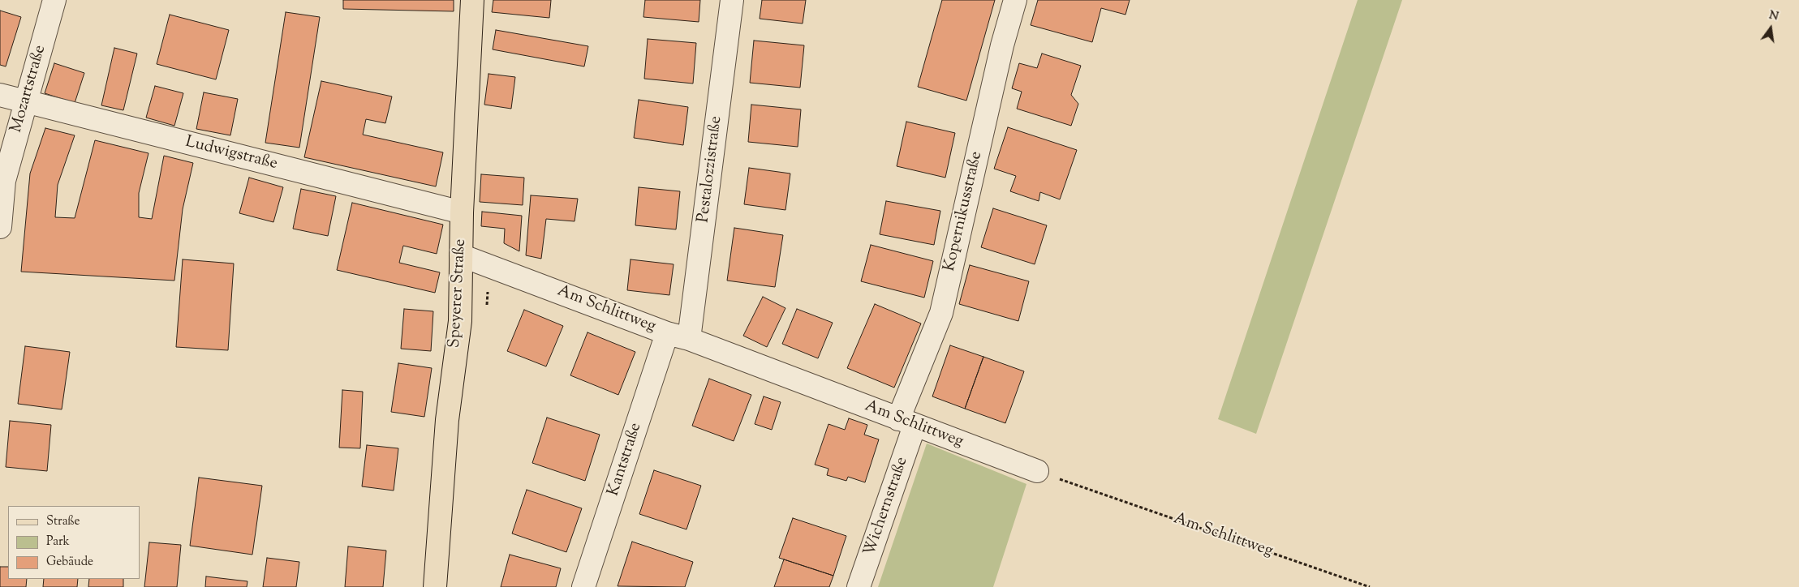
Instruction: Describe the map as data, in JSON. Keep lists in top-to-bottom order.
{
  "streets": {
    "main road": ["Speyerer Straße"],
    "street": [
      "Mozartstraße",
      "Ludwigstraße",
      "Pestalozzistraße",
      "Kopernikusstraße",
      "Am Schlittweg",
      "Kantstraße",
      "Wichernstraße"
    ]
  },
  "crossings": [
    ["Mozartstraße", "Ludwigstraße"],
    ["Ludwigstraße", "Speyerer Straße"],
    ["Pestalozzistraße", "Am Schlittweg"],
    ["Kopernikusstraße", "Am Schlittweg"],
    ["Kopernikusstraße", "Wichernstraße"],
    ["Speyerer Straße", "Am Schlittweg"],
    ["Am Schlittweg", "Kantstraße"],
    ["Am Schlittweg", "Wichernstraße"]
  ],
  "legend": ["Straße", "Park", "Gebäude"],
  "north": "top"
}
